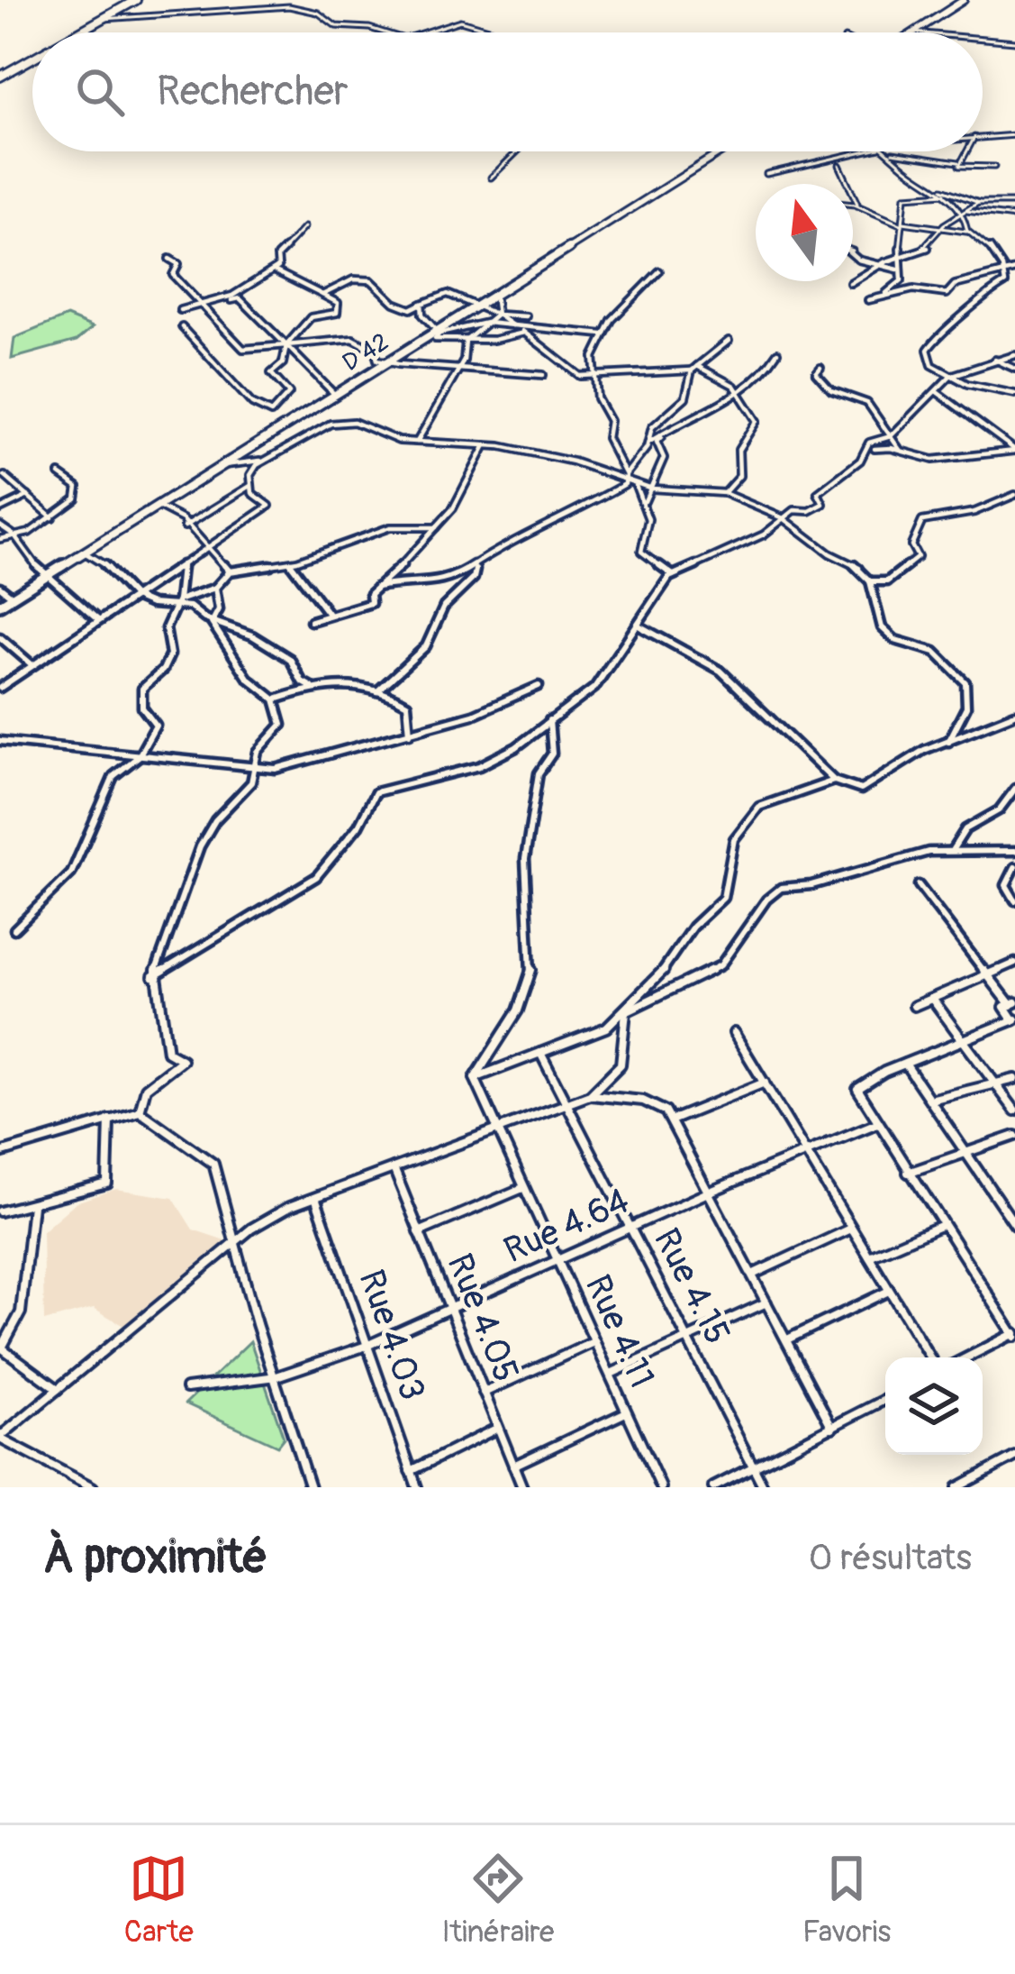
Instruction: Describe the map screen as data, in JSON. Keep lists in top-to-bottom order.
{
  "streets": {
    "street": [
      "D 42",
      "Rue 4.64",
      "Rue 4.15",
      "Rue 4.05",
      "Rue 4.11",
      "Rue 4.03"
    ]
  },
  "crossings": [
    ["Rue 4.64", "Rue 4.15"],
    ["Rue 4.64", "Rue 4.05"],
    ["Rue 4.64", "Rue 4.11"],
    ["Rue 4.64", "Rue 4.03"]
  ],
  "north": "top",
  "page": {
    "search": "Rechercher",
    "heading": ["À proximité", "0 résultats"],
    "nav": ["Carte", "Itinéraire", "Favoris"]
  }
}
